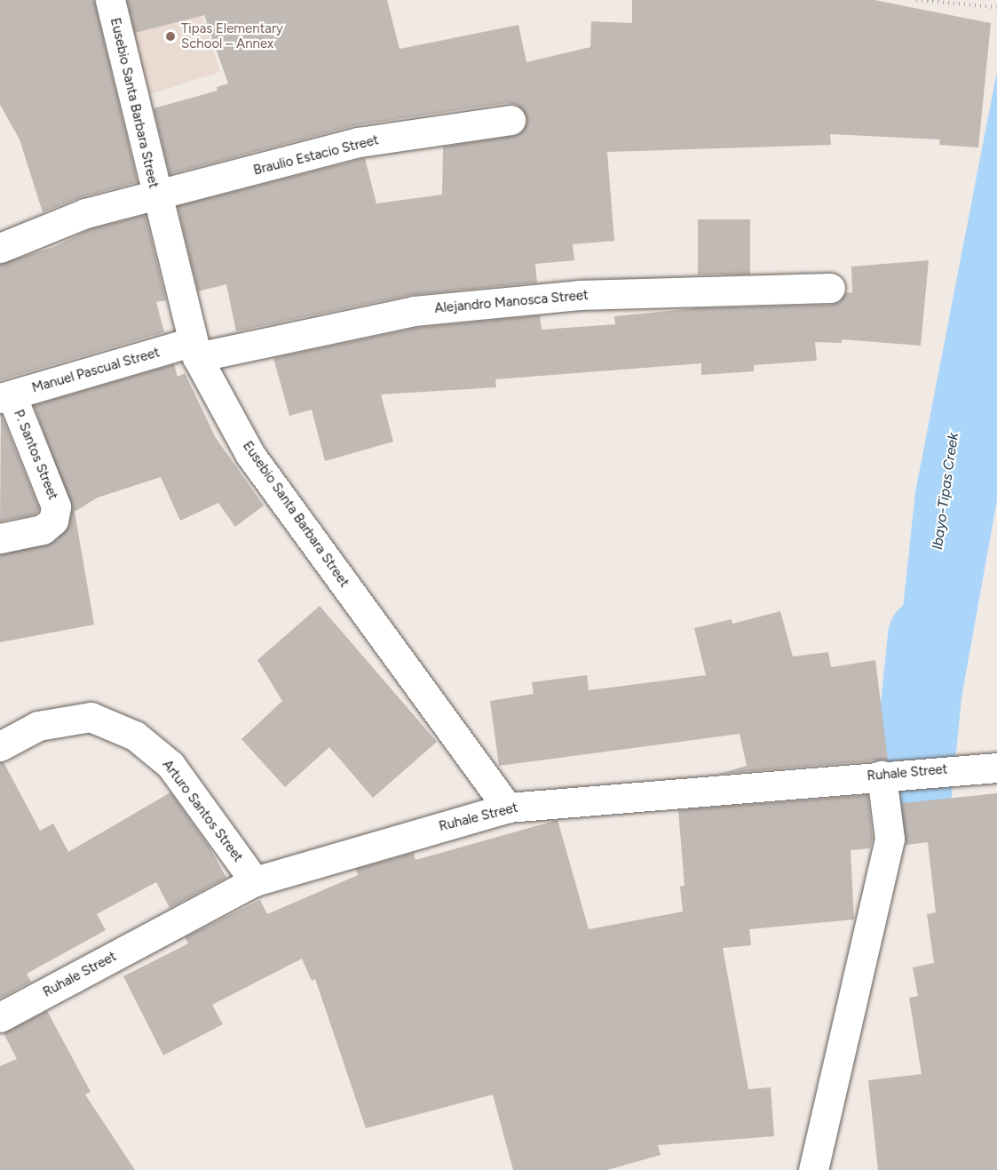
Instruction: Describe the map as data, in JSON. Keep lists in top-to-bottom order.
{
  "streets": {
    "street": [
      "Eusebio Santa Barbara Street",
      "Braulio Estacio Street",
      "Alejandro Manosca Street",
      "Manuel Pascual Street",
      "P. Santos Street",
      "Ruhale Street",
      "Arturo Santos Street"
    ]
  },
  "crossings": [
    ["Eusebio Santa Barbara Street", "Braulio Estacio Street"],
    ["Eusebio Santa Barbara Street", "Alejandro Manosca Street"],
    ["Eusebio Santa Barbara Street", "Manuel Pascual Street"],
    ["Eusebio Santa Barbara Street", "Ruhale Street"],
    ["Alejandro Manosca Street", "Manuel Pascual Street"],
    ["Manuel Pascual Street", "P. Santos Street"],
    ["Ruhale Street", "Arturo Santos Street"]
  ],
  "water": ["Ibayo-Tipas Creek"],
  "places": ["Tipas Elementary School – Annex"]
}
